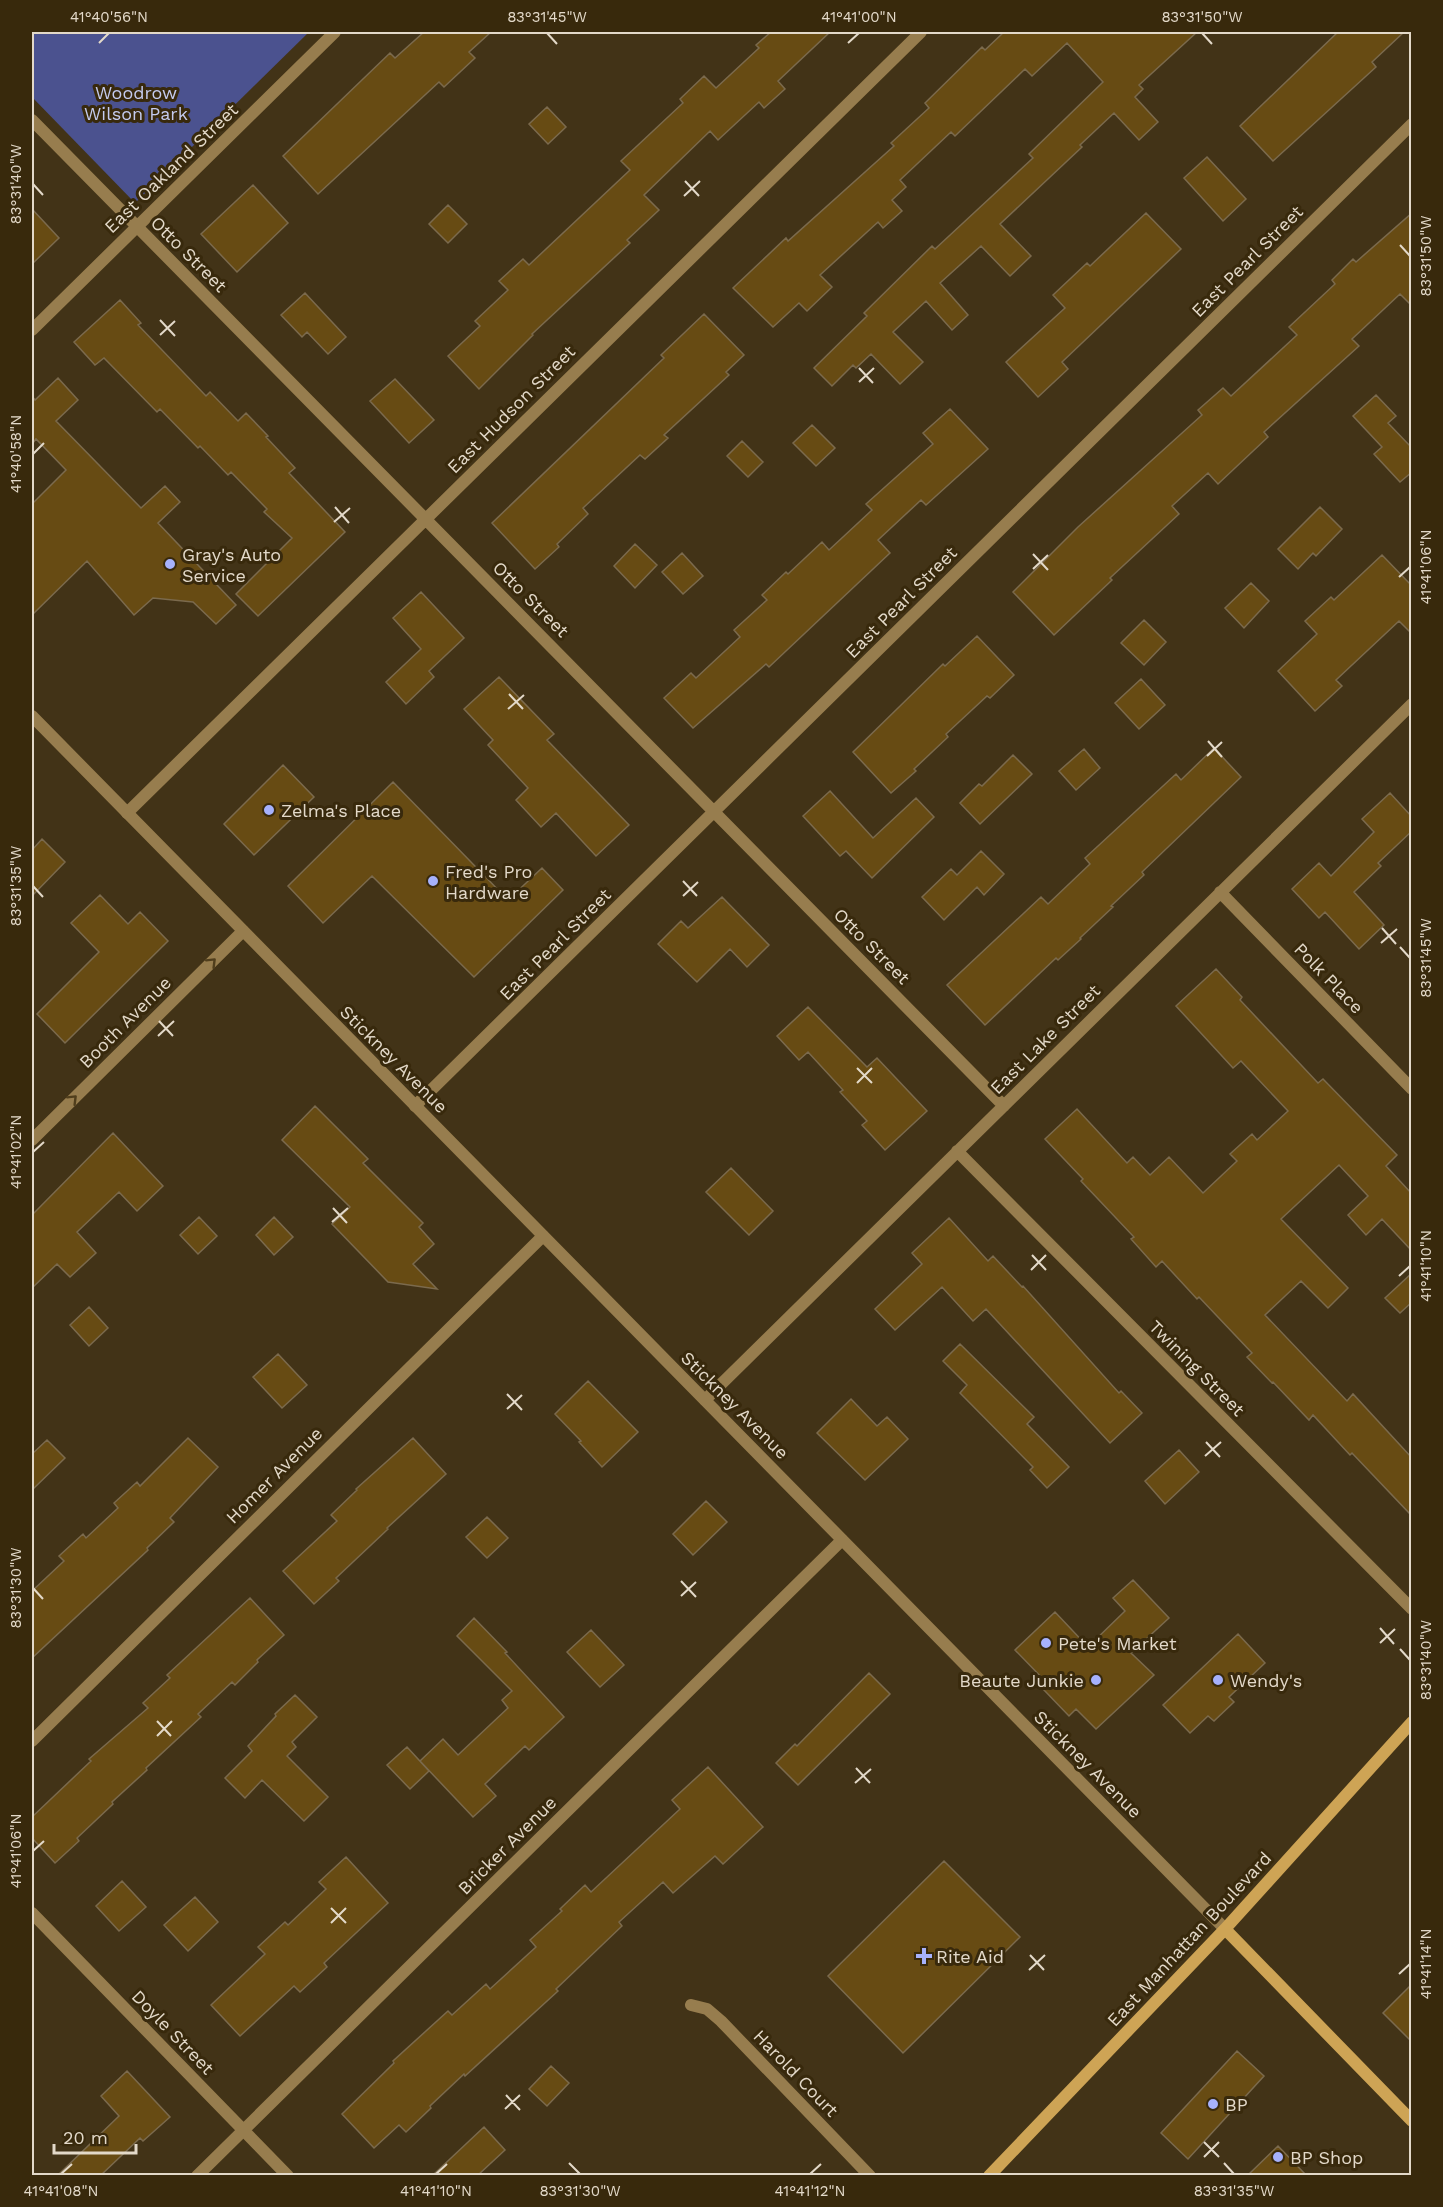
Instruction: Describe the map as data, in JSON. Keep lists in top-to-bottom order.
{
  "streets": {
    "main road": ["Stickney Avenue", "East Manhattan Boulevard"],
    "street": [
      "East Oakland Street",
      "Otto Street",
      "East Pearl Street",
      "East Hudson Street",
      "Polk Place",
      "Booth Avenue",
      "East Lake Street",
      "Twining Street",
      "Homer Avenue",
      "Bricker Avenue",
      "Doyle Street",
      "Harold Court"
    ]
  },
  "crossings": [
    ["East Oakland Street", "Otto Street"],
    ["Otto Street", "East Pearl Street"],
    ["Otto Street", "East Hudson Street"],
    ["Otto Street", "East Lake Street"],
    ["East Pearl Street", "Stickney Avenue"],
    ["East Hudson Street", "Stickney Avenue"],
    ["Polk Place", "East Lake Street"],
    ["Booth Avenue", "Stickney Avenue"],
    ["East Lake Street", "Stickney Avenue"],
    ["East Lake Street", "Twining Street"],
    ["Stickney Avenue", "Homer Avenue"],
    ["Stickney Avenue", "Bricker Avenue"],
    ["Stickney Avenue", "East Manhattan Boulevard"],
    ["Bricker Avenue", "Doyle Street"]
  ],
  "one_way": ["Booth Avenue"],
  "parks": ["Woodrow Wilson Park"],
  "places": {
    "other": [
      "Gray's Auto Service",
      "Zelma's Place",
      "Fred's Pro Hardware",
      "Pete's Market",
      "Beaute Junkie",
      "Wendy's",
      "BP",
      "BP Shop"
    ],
    "health": ["Rite Aid"]
  },
  "scale_bar": "20 m",
  "coordinates": [
    "41°40'56\"N",
    "83°31'45\"W",
    "41°41'00\"N",
    "83°31'50\"W",
    "83°31'40\"W",
    "41°40'58\"N",
    "41°41'06\"N",
    "83°31'35\"W",
    "41°41'02\"N",
    "41°41'10\"N",
    "83°31'30\"W",
    "41°41'14\"N",
    "41°41'08\"N",
    "41°41'12\"N"
  ]
}
